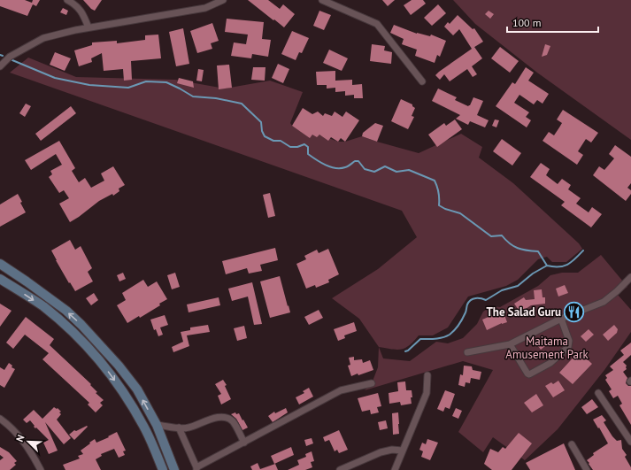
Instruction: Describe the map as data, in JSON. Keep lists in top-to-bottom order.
{
  "parks": ["Maitama Amusement Park"],
  "places": {
    "restaurant": ["The Salad Guru"]
  },
  "scale_bar": "100 m",
  "north": "top left"
}
